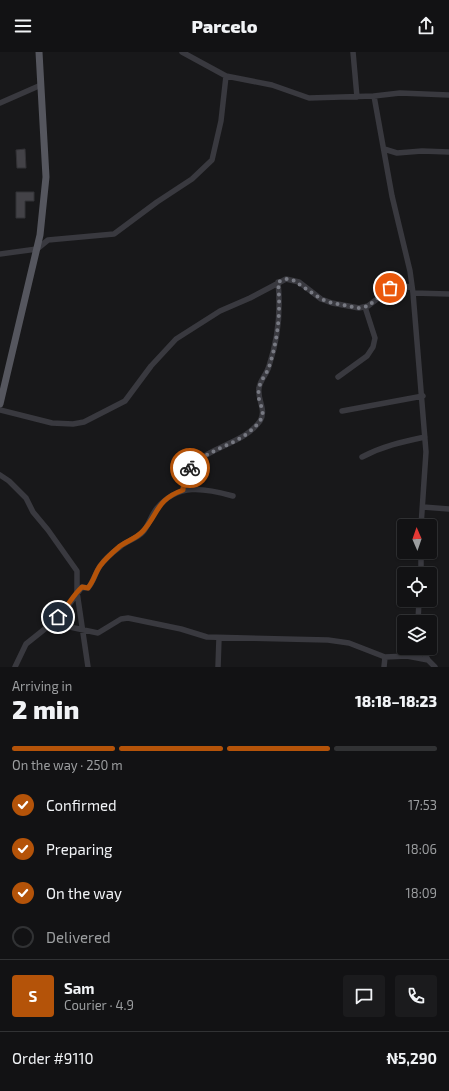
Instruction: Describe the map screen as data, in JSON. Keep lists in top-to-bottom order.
{
  "north": "top",
  "page": {
    "header": "Parcelo",
    "heading": ["2 min", "Arriving in", "18:18–18:23"],
    "panel": [
      "Sam",
      "Courier · 4.9",
      "Order #9110",
      "₦5,290"
    ],
    "bar": "On the way · 250 m",
    "list": [
      ["Confirmed", "17:53"],
      ["Preparing", "18:06"],
      ["On the way", "18:09"],
      "Delivered"
    ],
    "round": "S"
  }
}
